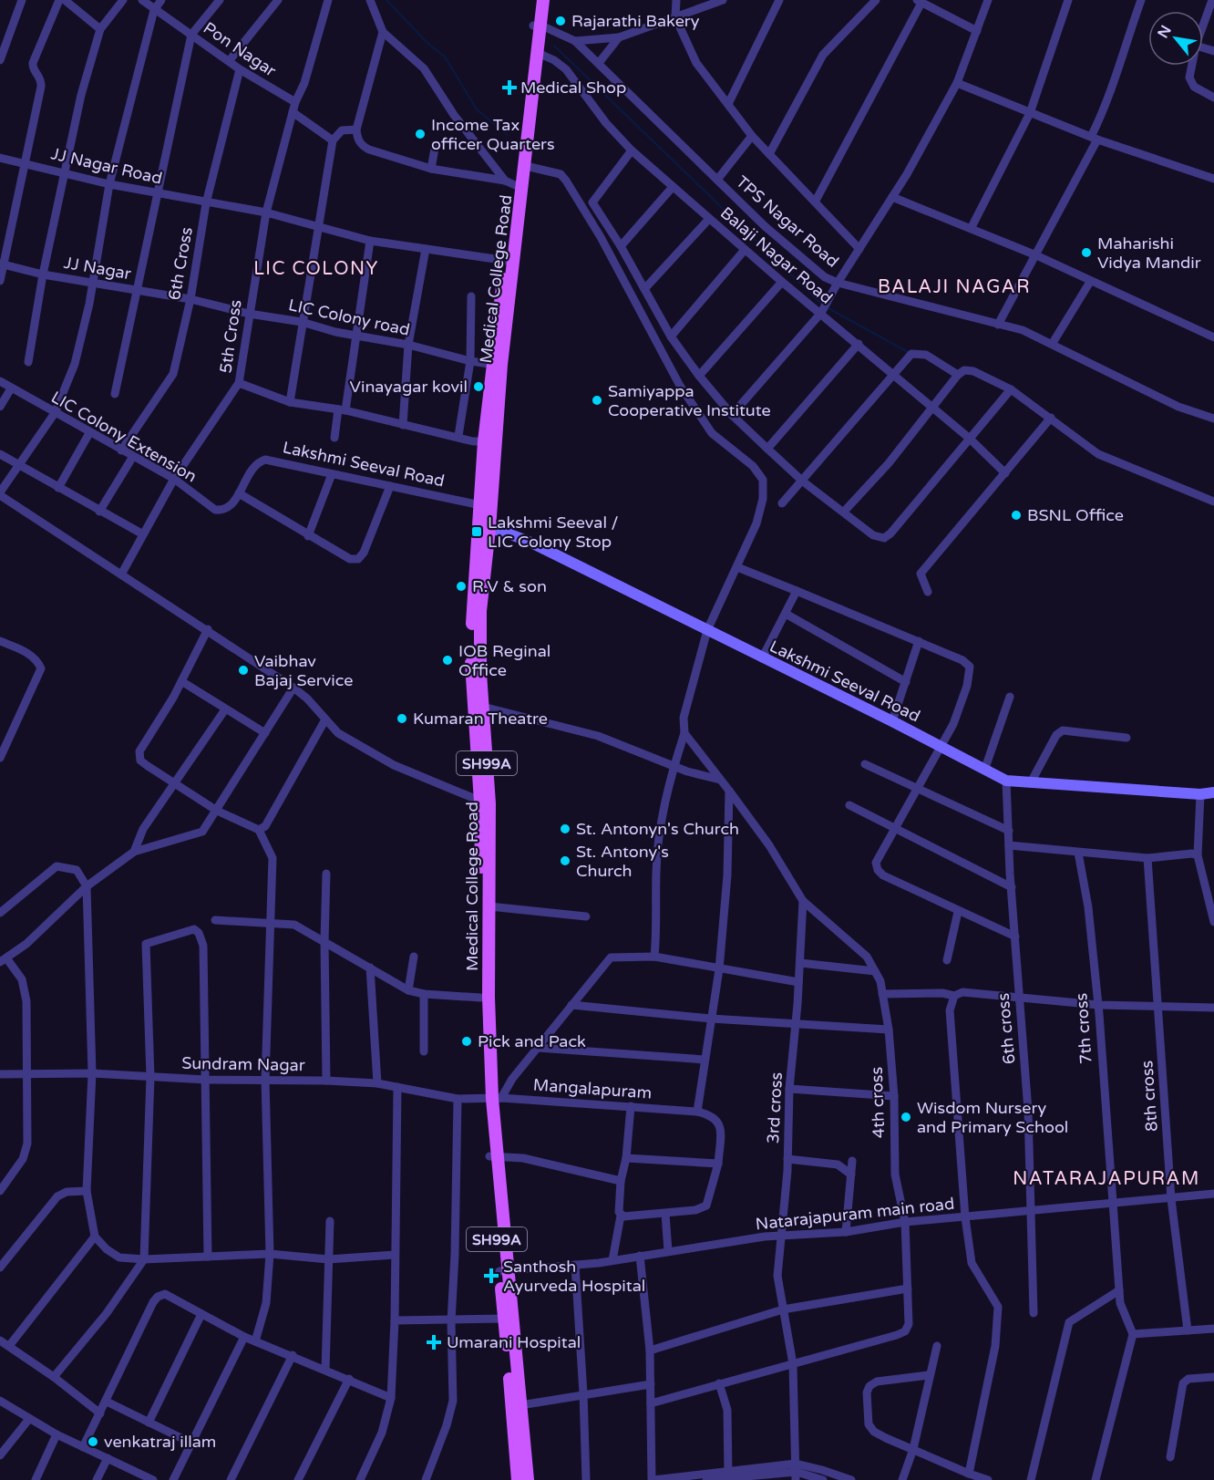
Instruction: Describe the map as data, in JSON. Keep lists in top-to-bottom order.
{
  "streets": {
    "main road": ["Medical College Road", "SH99A"],
    "street": [
      "Pon Nagar",
      "JJ Nagar Road",
      "TPS Nagar Road",
      "Balaji Nagar Road",
      "6th Cross",
      "JJ Nagar",
      "LIC Colony road",
      "5th Cross",
      "LIC Colony Extension",
      "Lakshmi Seeval Road",
      "6th cross",
      "7th cross",
      "Sundram Nagar",
      "Mangalapuram",
      "8th cross",
      "4th cross",
      "3rd cross",
      "Natarajapuram main road"
    ]
  },
  "crossings": [
    ["Pon Nagar", "6th Cross"],
    ["Pon Nagar", "5th Cross"],
    ["JJ Nagar Road", "6th Cross"],
    ["JJ Nagar Road", "Medical College Road"],
    ["JJ Nagar Road", "5th Cross"],
    ["TPS Nagar Road", "Medical College Road"],
    ["Balaji Nagar Road", "Medical College Road"],
    ["6th Cross", "JJ Nagar"],
    ["6th Cross", "LIC Colony road"],
    ["6th Cross", "LIC Colony Extension"],
    ["JJ Nagar", "LIC Colony road"],
    ["Medical College Road", "LIC Colony road"],
    ["Medical College Road", "Lakshmi Seeval Road"],
    ["Medical College Road", "Sundram Nagar"],
    ["Medical College Road", "Mangalapuram"],
    ["Medical College Road", "Natarajapuram main road"],
    ["LIC Colony road", "5th Cross"],
    ["5th Cross", "LIC Colony Extension"],
    ["LIC Colony Extension", "Lakshmi Seeval Road"],
    ["Lakshmi Seeval Road", "6th cross"],
    ["6th cross", "Natarajapuram main road"],
    ["7th cross", "Natarajapuram main road"],
    ["Sundram Nagar", "Mangalapuram"],
    ["8th cross", "Natarajapuram main road"],
    ["4th cross", "3rd cross"],
    ["4th cross", "Natarajapuram main road"],
    ["3rd cross", "Natarajapuram main road"]
  ],
  "districts": ["LIC COLONY", "BALAJI NAGAR", "NATARAJAPURAM"],
  "places": {
    "other": [
      "Rajarathi Bakery",
      "Income Tax officer Quarters",
      "Maharishi Vidya Mandir",
      "Vinayagar kovil",
      "Samiyappa Cooperative Institute",
      "BSNL Office",
      "R.V & son",
      "IOB Reginal Office",
      "Vaibhav Bajaj Service",
      "Kumaran Theatre",
      "St. Antonyn's Church",
      "St. Antony's Church",
      "Pick and Pack",
      "Wisdom Nursery and Primary School",
      "venkatraj illam"
    ],
    "health": ["Medical Shop", "Santhosh Ayurveda Hospital", "Umarani Hospital"],
    "transit": ["Lakshmi Seeval / LIC Colony Stop"]
  },
  "north": "top left"
}
